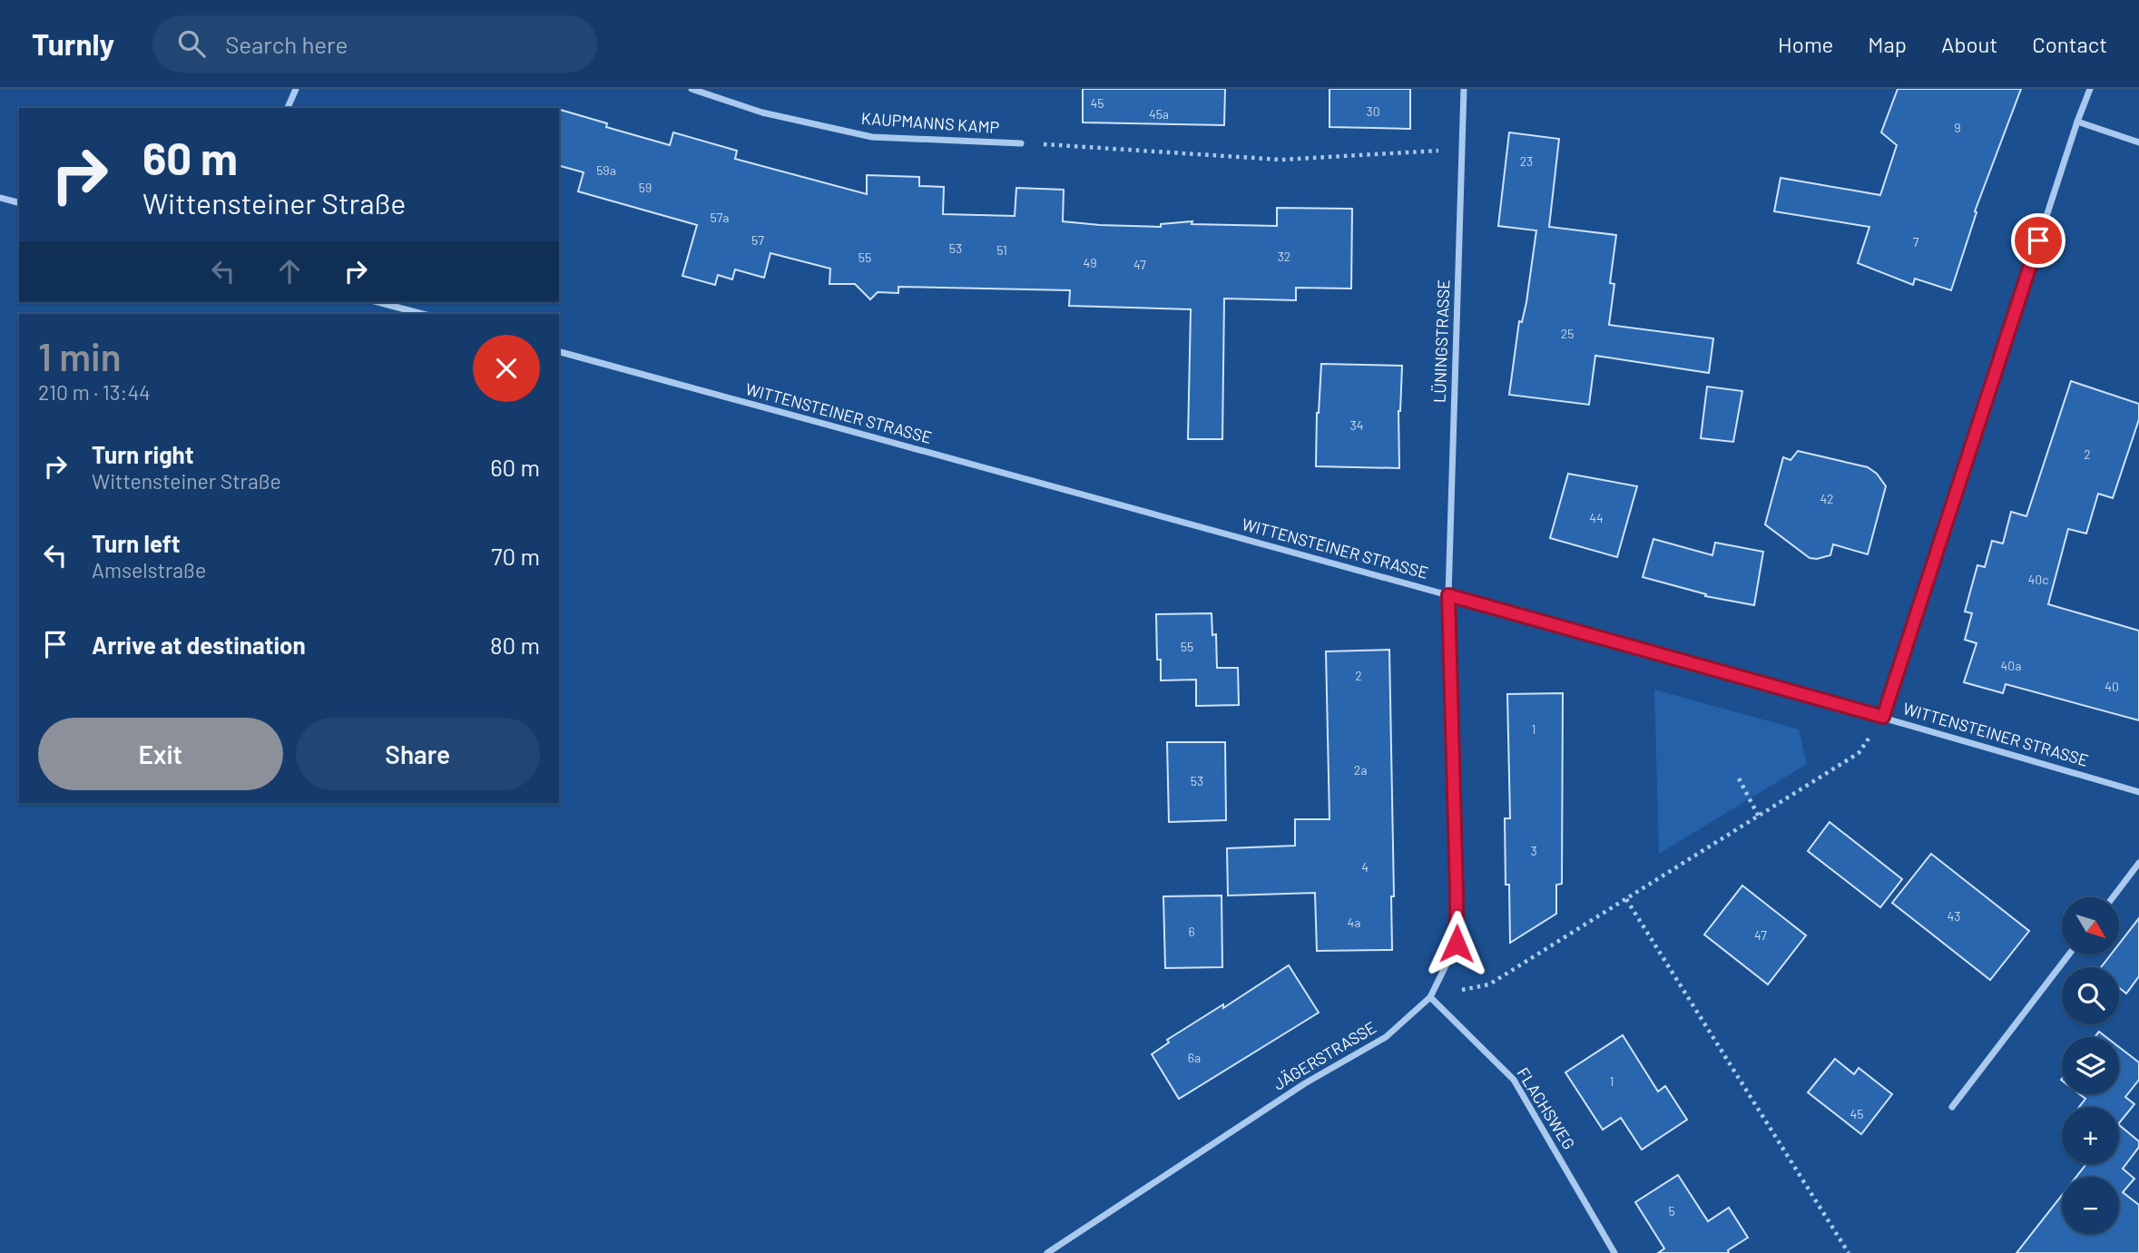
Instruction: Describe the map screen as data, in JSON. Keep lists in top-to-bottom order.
{
  "streets": {
    "street": [
      "KAUPMANNS KAMP",
      "LÜNINGSTRASSE",
      "WITTENSTEINER STRASSE",
      "JÄGERSTRASSE",
      "FLACHSWEG"
    ]
  },
  "crossings": [
    ["LÜNINGSTRASSE", "WITTENSTEINER STRASSE"],
    ["LÜNINGSTRASSE", "JÄGERSTRASSE"],
    ["WITTENSTEINER STRASSE", "JÄGERSTRASSE"],
    ["JÄGERSTRASSE", "FLACHSWEG"]
  ],
  "house_numbers": [
    "45",
    "30",
    "45a",
    "9",
    "23",
    "59a",
    "59",
    "57a",
    "57",
    "7",
    "53",
    "51",
    "32",
    "55",
    "49",
    "47",
    "25",
    "34",
    "2",
    "42",
    "44",
    "40c",
    "55",
    "40a",
    "2",
    "40",
    "1",
    "2a",
    "53",
    "3",
    "4",
    "43",
    "4a",
    "6",
    "47",
    "6a",
    "1",
    "45",
    "5"
  ],
  "north": "bottom right",
  "page": {
    "header": "Turnly",
    "search": "Search here",
    "nav": [
      "Home",
      "Map",
      "About",
      "Contact"
    ],
    "turn": ["60 m", "Wittensteiner Straße"],
    "heading": ["1 min", "210 m · 13:44"],
    "list": [
      {
        "name": "Turn right",
        "note": "Wittensteiner Straße",
        "value": "60 m"
      },
      {
        "name": "Turn left",
        "note": "Amselstraße",
        "value": "70 m"
      },
      {
        "name": "Arrive at destination",
        "value": "80 m"
      }
    ],
    "buttons": ["Exit", "Share"],
    "map_buttons": ["+", "−"]
  }
}
